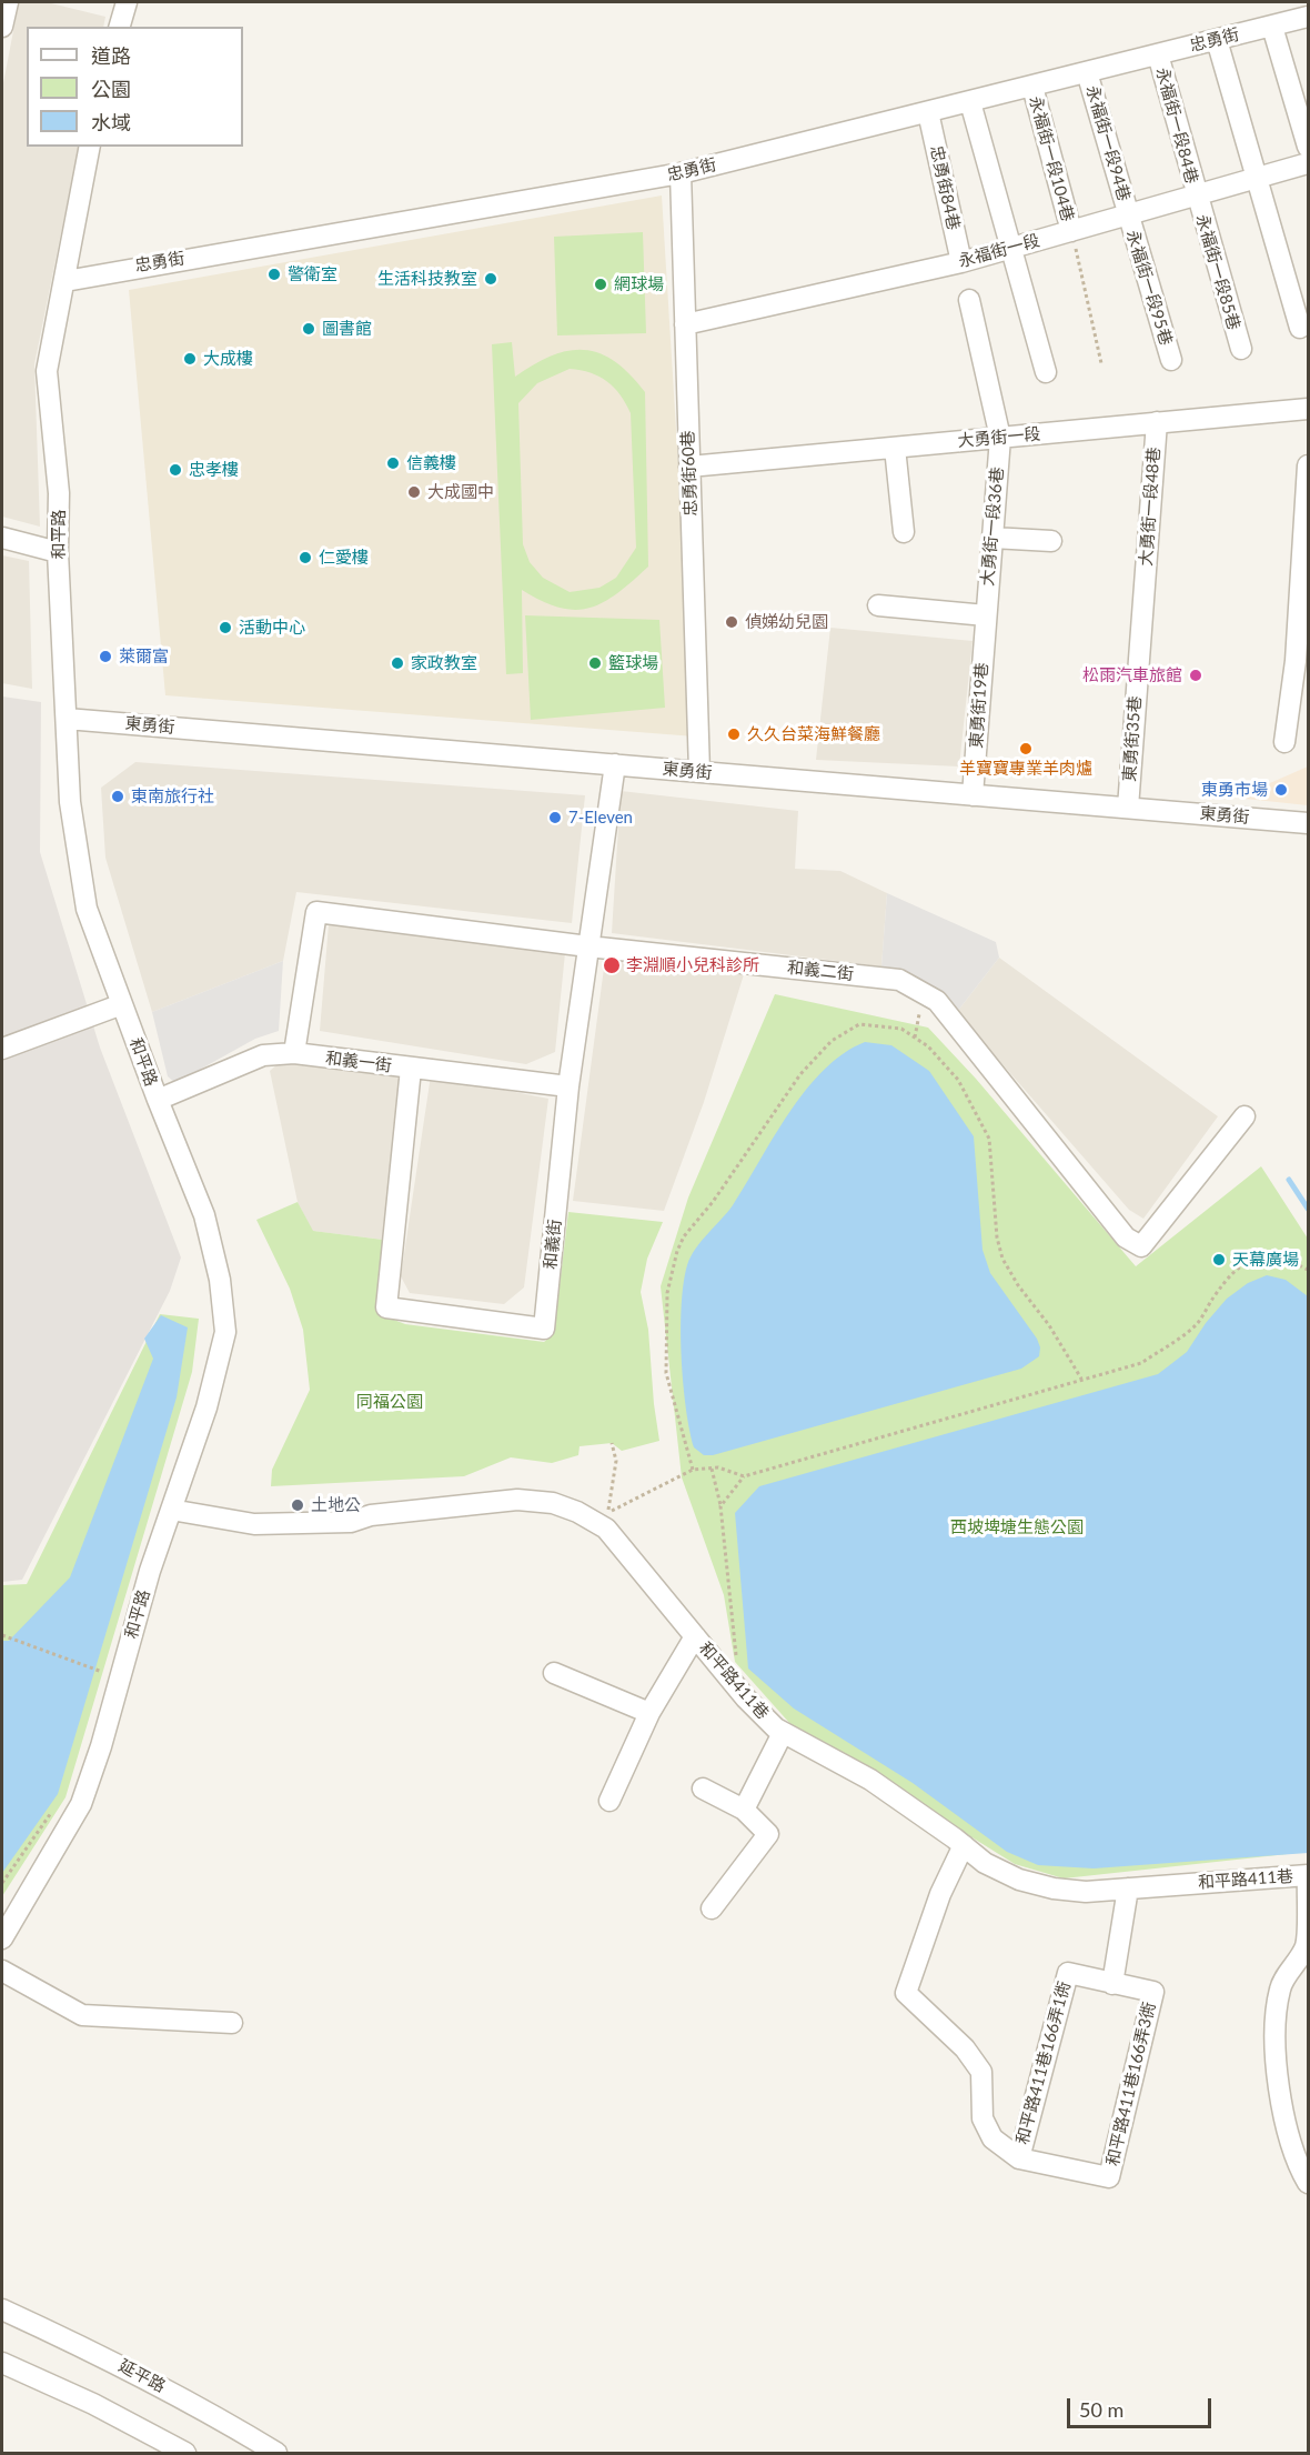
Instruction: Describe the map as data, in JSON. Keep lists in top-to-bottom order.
{
  "streets": {
    "street": [
      "忠勇街",
      "永福街一段84巷",
      "永福街一段94巷",
      "永福街一段104巷",
      "忠勇街84巷",
      "永福街一段",
      "永福街一段85巷",
      "永福街一段95巷",
      "大勇街一段",
      "忠勇街60巷",
      "大勇街一段48巷",
      "大勇街一段36巷",
      "和平路",
      "東勇街19巷",
      "東勇街",
      "東勇街35巷",
      "和義二街",
      "和義一街",
      "和義街",
      "和平路411巷",
      "和平路411巷166弄1衖",
      "和平路411巷166弄3衖",
      "延平路"
    ]
  },
  "crossings": [
    ["忠勇街", "永福街一段84巷"],
    ["忠勇街", "永福街一段94巷"],
    ["忠勇街", "永福街一段104巷"],
    ["忠勇街", "忠勇街84巷"],
    ["忠勇街", "忠勇街60巷"],
    ["忠勇街", "和平路"],
    ["永福街一段84巷", "永福街一段"],
    ["永福街一段84巷", "永福街一段85巷"],
    ["永福街一段94巷", "永福街一段"],
    ["永福街一段94巷", "永福街一段95巷"],
    ["永福街一段104巷", "永福街一段"],
    ["忠勇街84巷", "永福街一段"],
    ["永福街一段", "永福街一段85巷"],
    ["永福街一段", "永福街一段95巷"],
    ["永福街一段", "忠勇街60巷"],
    ["大勇街一段", "忠勇街60巷"],
    ["大勇街一段", "大勇街一段48巷"],
    ["大勇街一段", "大勇街一段36巷"],
    ["忠勇街60巷", "東勇街"],
    ["大勇街一段48巷", "東勇街35巷"],
    ["大勇街一段36巷", "東勇街19巷"],
    ["和平路", "東勇街"],
    ["和平路", "和義一街"],
    ["和平路", "和平路411巷"],
    ["東勇街19巷", "東勇街"],
    ["東勇街", "東勇街35巷"],
    ["東勇街", "和義街"],
    ["和義二街", "和義一街"],
    ["和義二街", "和義街"],
    ["和義一街", "和義街"],
    ["和平路411巷166弄1衖", "和平路411巷166弄3衖"]
  ],
  "parks": ["同福公園", "西坡埤塘生態公園"],
  "places": [
    "警衛室",
    "生活科技教室",
    "網球場",
    "圖書館",
    "大成樓",
    "信義樓",
    "忠孝樓",
    "大成國中",
    "仁愛樓",
    "偵娣幼兒園",
    "活動中心",
    "萊爾富",
    "家政教室",
    "籃球場",
    "松雨汽車旅館",
    "久久台菜海鮮餐廳",
    "羊寶寶專業羊肉爐",
    "東勇市場",
    "東南旅行社",
    "7-Eleven",
    "李淵順小兒科診所",
    "天幕廣場",
    "土地公"
  ],
  "legend": ["道路", "公園", "水域"],
  "scale_bar": "50 m"
}
